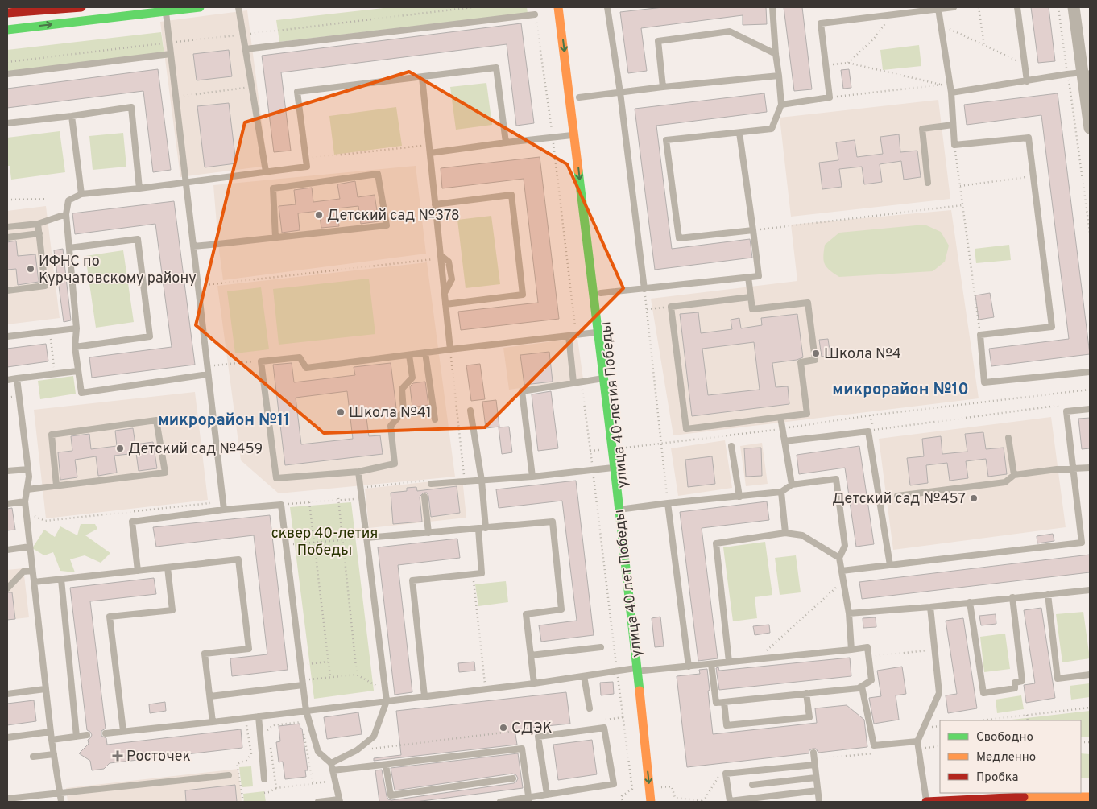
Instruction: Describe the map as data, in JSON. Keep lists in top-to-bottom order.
{
  "streets": {
    "street": ["улица 40-летия Победы", "улица 40 лет Победы"]
  },
  "crossings": [
    ["улица 40-летия Победы", "улица 40 лет Победы"]
  ],
  "districts": ["микрорайон №10", "микрорайон №11"],
  "parks": ["сквер 40-летия Победы"],
  "places": {
    "other": [
      "Детский сад №378",
      "ИФНС по Курчатовскому району",
      "Школа №4",
      "Школа №41",
      "Детский сад №459",
      "Детский сад №457",
      "СДЭК"
    ],
    "health": ["Росточек"]
  },
  "legend": ["Свободно", "Медленно", "Пробка"]
}
